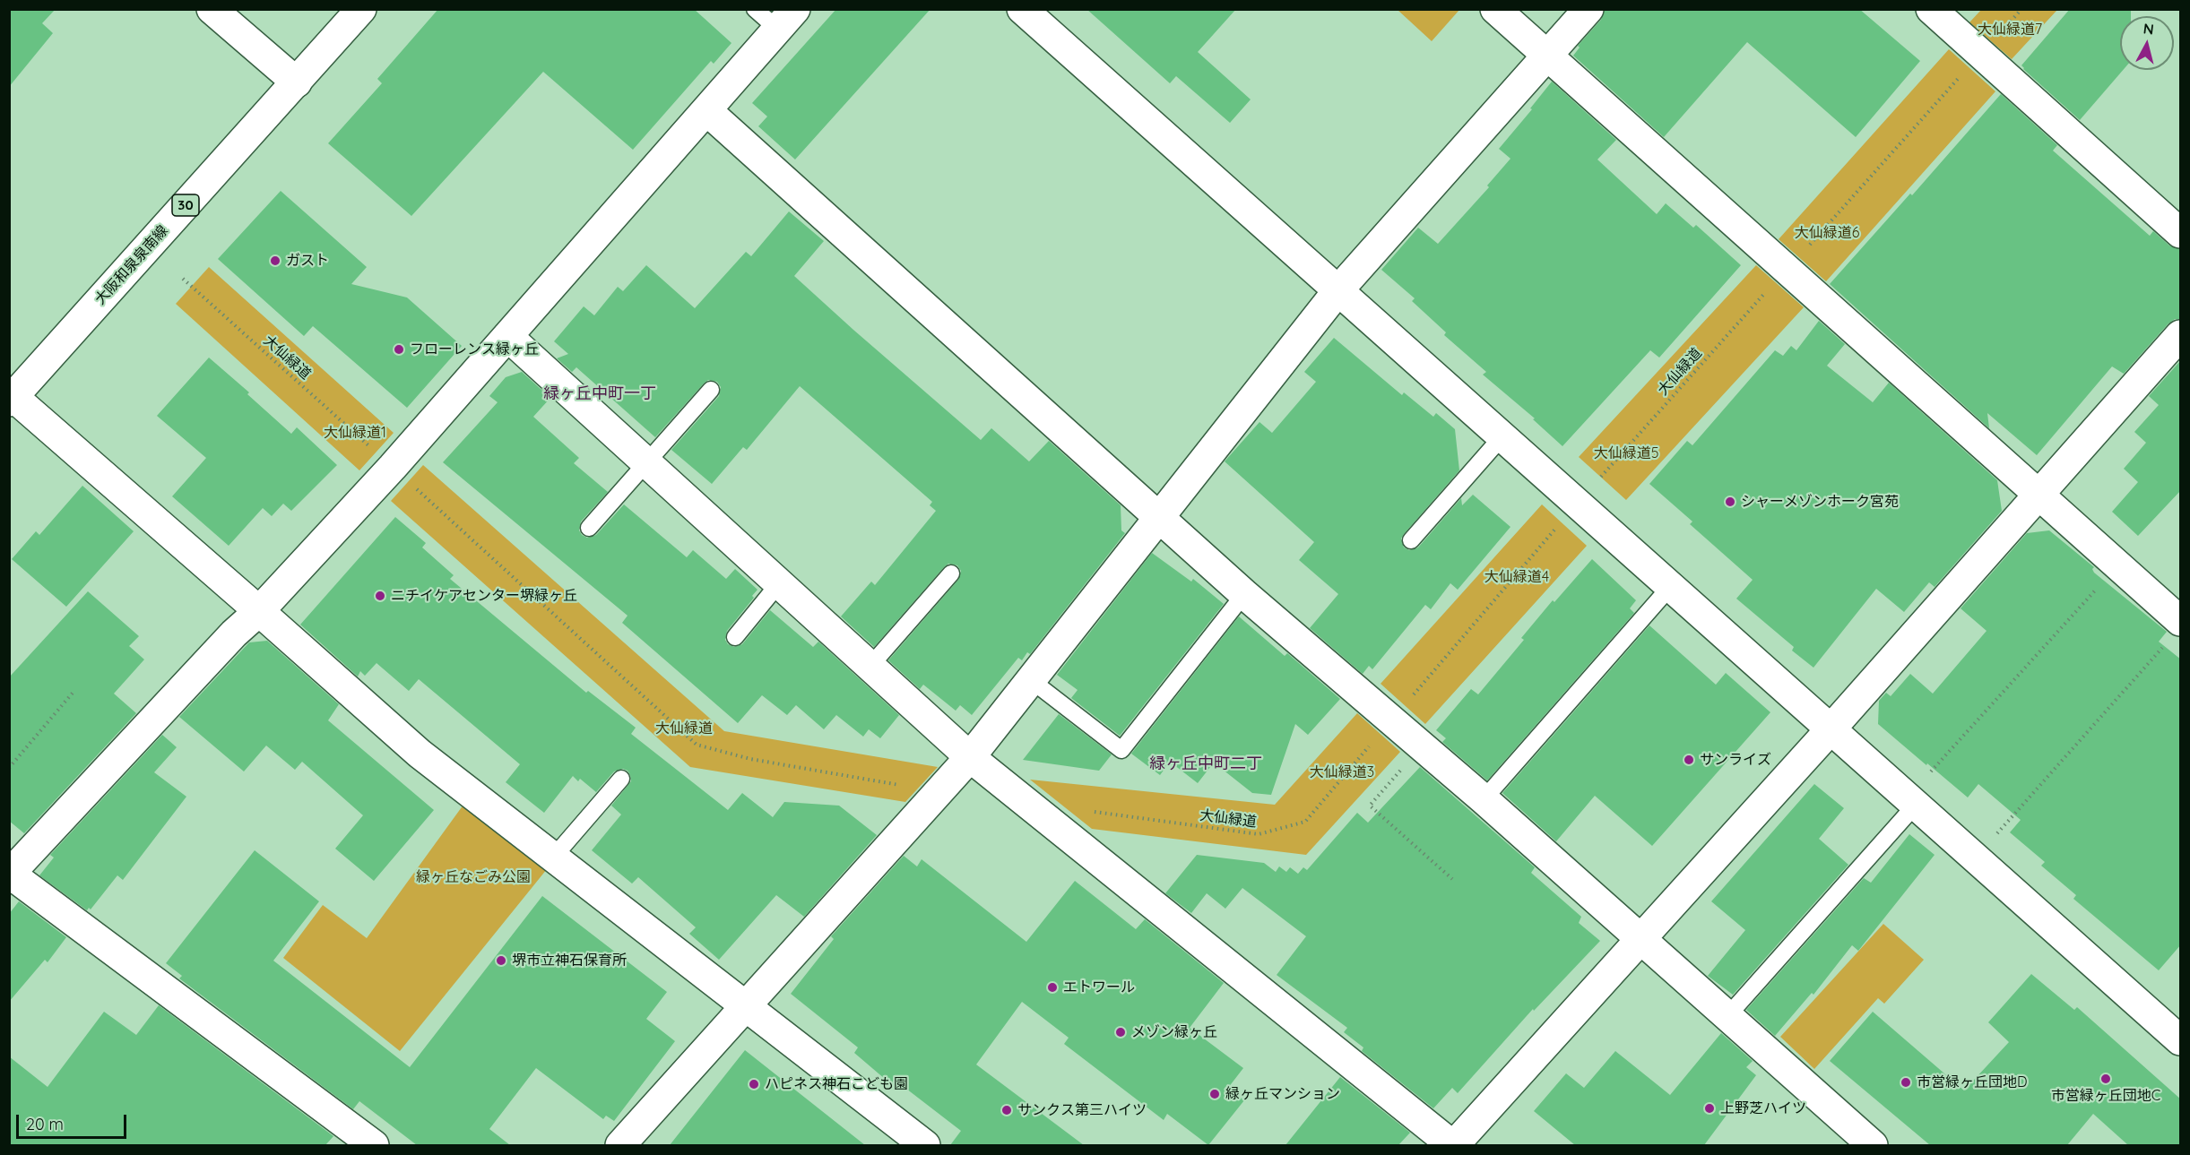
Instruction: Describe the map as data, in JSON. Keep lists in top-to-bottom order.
{
  "streets": {
    "street": ["30", "大阪和泉泉南線"],
    "path": ["大仙緑道"]
  },
  "districts": ["緑ヶ丘中町一丁", "緑ヶ丘中町二丁"],
  "parks": [
    "大仙緑道7",
    "大仙緑道6",
    "大仙緑道1",
    "大仙緑道5",
    "大仙緑道4",
    "大仙緑道",
    "大仙緑道3",
    "緑ヶ丘なごみ公園"
  ],
  "places": [
    "ガスト",
    "フローレンス緑ヶ丘",
    "シャーメゾンホーク宮苑",
    "ニチイケアセンター堺緑ヶ丘",
    "サンライズ",
    "堺市立神石保育所",
    "エトワール",
    "メゾン緑ヶ丘",
    "市営緑ヶ丘団地C",
    "市営緑ヶ丘団地D",
    "ハピネス神石こども園",
    "緑ヶ丘マンション",
    "上野芝ハイツ",
    "サンクス第三ハイツ"
  ],
  "scale_bar": "20 m",
  "north": "top"
}
